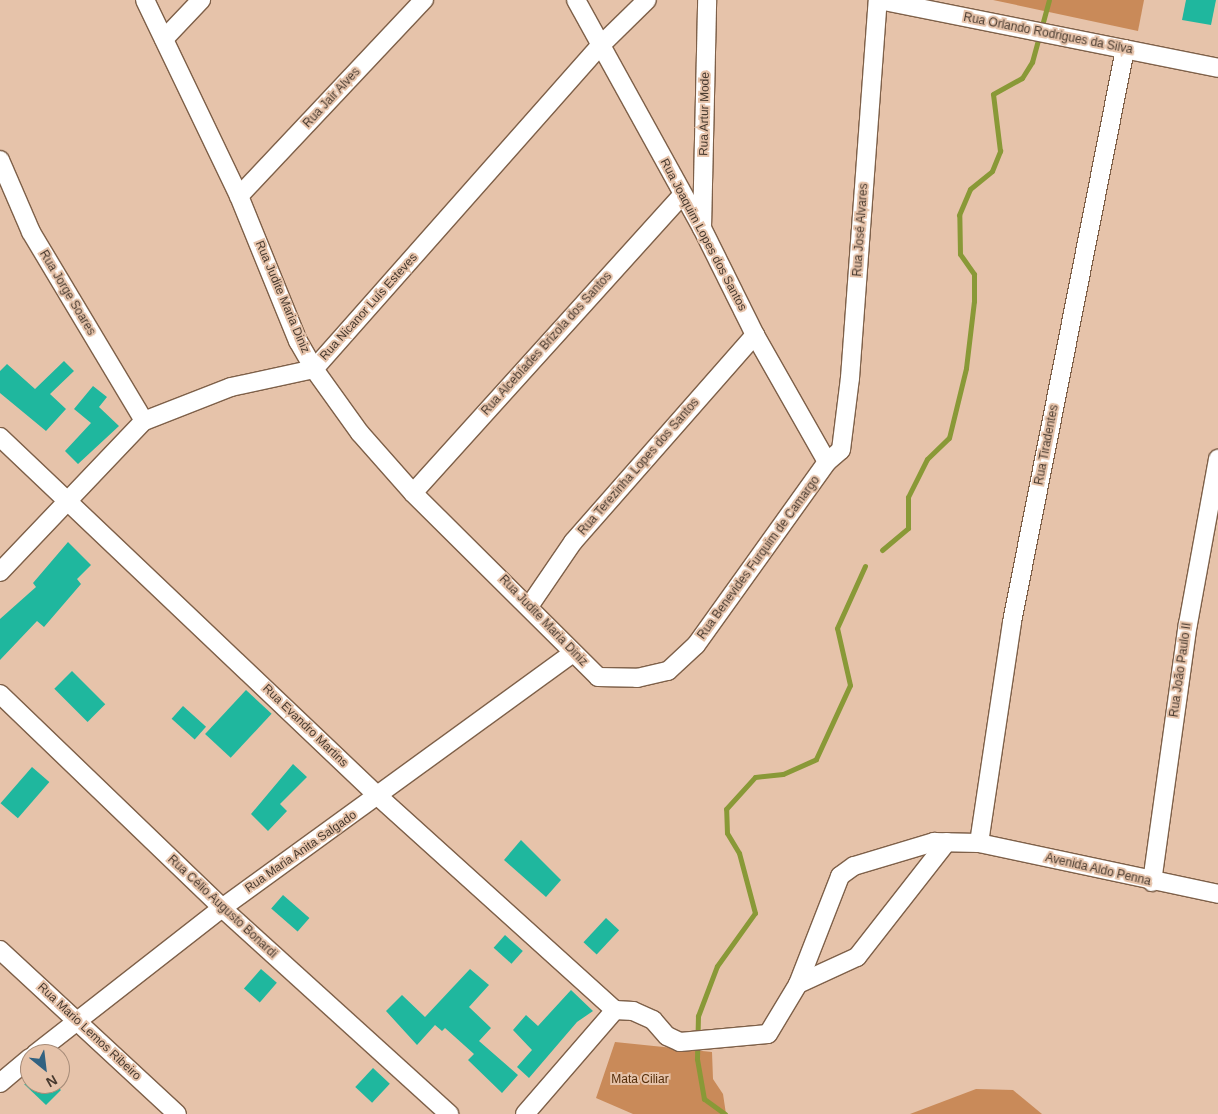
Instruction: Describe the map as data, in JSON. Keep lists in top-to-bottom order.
{
  "streets": {
    "street": [
      "Rua Orlando Rodrigues da Silva",
      "Rua Jair Alves",
      "Rua Artur Mode",
      "Rua José Alvares",
      "Rua Joaquim Lopes dos Santos",
      "Rua Jorge Soares",
      "Rua Judite Maria Diniz",
      "Rua Nicanor Luís Esteves",
      "Rua Alcebíades Brizola dos Santos",
      "Rua Tiradentes",
      "Rua Terezinha Lopes dos Santos",
      "Rua Benevides Furquim de Camargo",
      "Rua João Paulo II",
      "Rua Evandro Martins",
      "Rua Maria Anita Salgado",
      "Avenida Aldo Penna",
      "Rua Célio Augusto Bonardi",
      "Rua Mario Lemos Ribeiro"
    ]
  },
  "crossings": [
    ["Rua Orlando Rodrigues da Silva", "Rua José Alvares"],
    ["Rua Orlando Rodrigues da Silva", "Rua Tiradentes"],
    ["Rua Jair Alves", "Rua Judite Maria Diniz"],
    ["Rua Artur Mode", "Rua Joaquim Lopes dos Santos"],
    ["Rua José Alvares", "Rua Joaquim Lopes dos Santos"],
    ["Rua José Alvares", "Rua Benevides Furquim de Camargo"],
    ["Rua Joaquim Lopes dos Santos", "Rua Nicanor Luís Esteves"],
    ["Rua Joaquim Lopes dos Santos", "Rua Alcebíades Brizola dos Santos"],
    ["Rua Joaquim Lopes dos Santos", "Rua Terezinha Lopes dos Santos"],
    ["Rua Joaquim Lopes dos Santos", "Rua Benevides Furquim de Camargo"],
    ["Rua Jorge Soares", "Rua Nicanor Luís Esteves"],
    ["Rua Judite Maria Diniz", "Rua Nicanor Luís Esteves"],
    ["Rua Judite Maria Diniz", "Rua Alcebíades Brizola dos Santos"],
    ["Rua Judite Maria Diniz", "Rua Terezinha Lopes dos Santos"],
    ["Rua Judite Maria Diniz", "Rua Benevides Furquim de Camargo"],
    ["Rua Judite Maria Diniz", "Rua Maria Anita Salgado"],
    ["Rua Nicanor Luís Esteves", "Rua Evandro Martins"],
    ["Rua Tiradentes", "Avenida Aldo Penna"],
    ["Rua João Paulo II", "Avenida Aldo Penna"],
    ["Rua Evandro Martins", "Rua Maria Anita Salgado"],
    ["Rua Evandro Martins", "Avenida Aldo Penna"],
    ["Rua Maria Anita Salgado", "Rua Célio Augusto Bonardi"],
    ["Rua Maria Anita Salgado", "Rua Mario Lemos Ribeiro"]
  ],
  "parks": ["Mata Ciliar"],
  "north": "bottom right"
}
